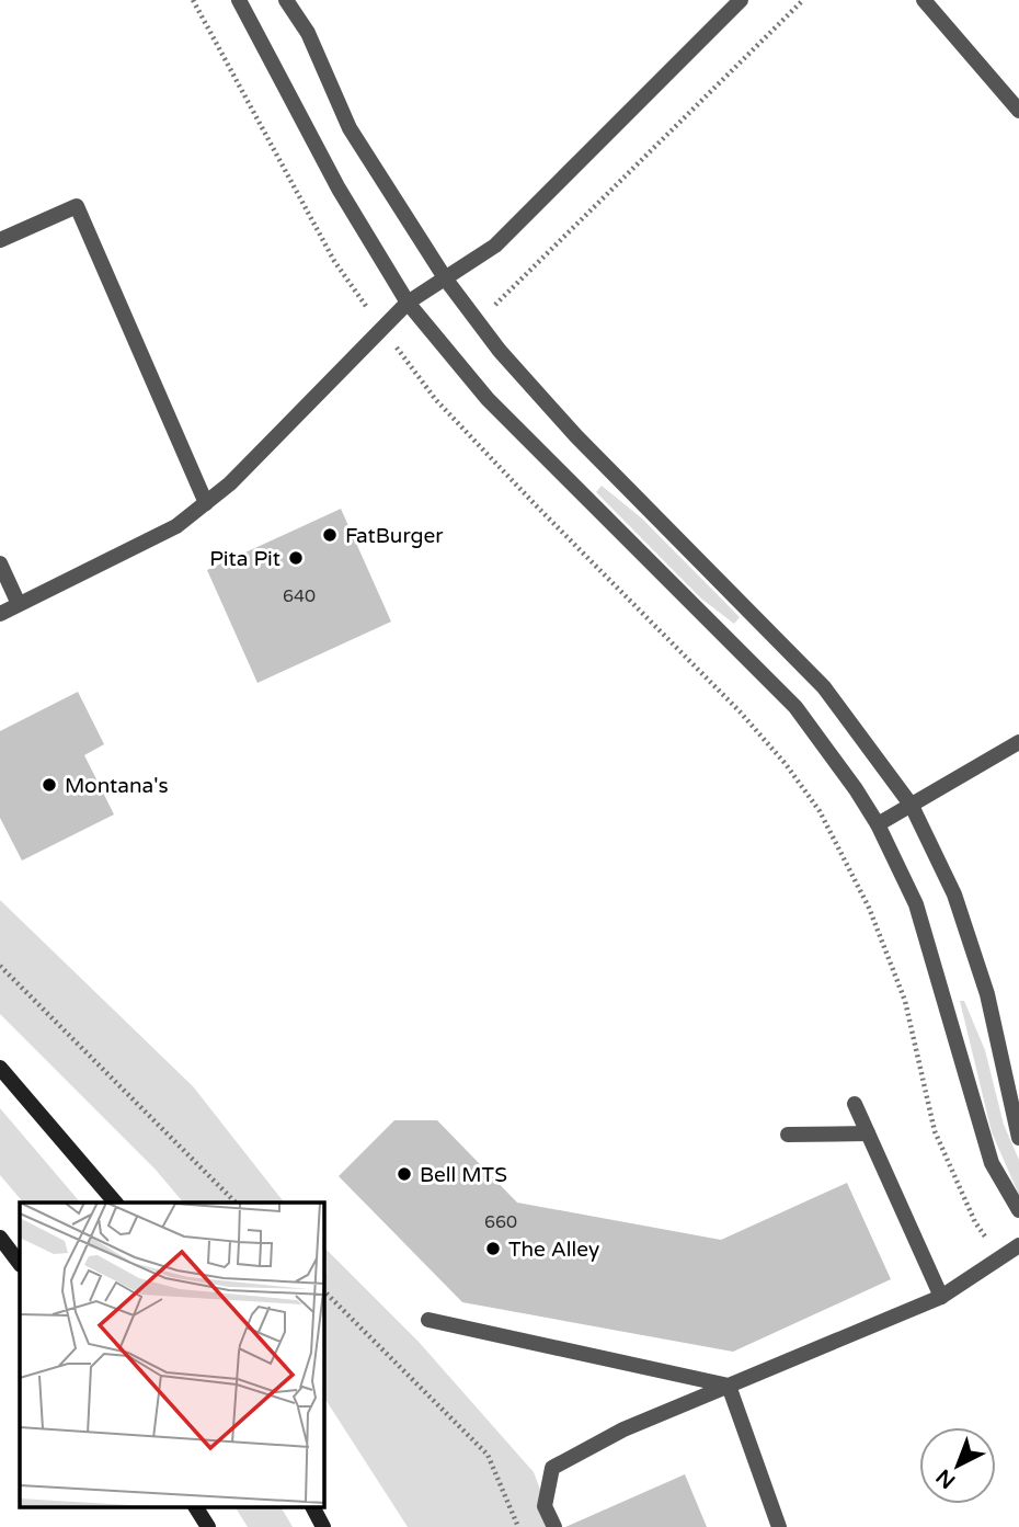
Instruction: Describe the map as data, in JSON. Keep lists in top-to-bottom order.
{
  "places": [
    "FatBurger",
    "Pita Pit",
    "Montana's",
    "Bell MTS",
    "The Alley"
  ],
  "house_numbers": ["640", "660"],
  "north": "bottom left"
}
